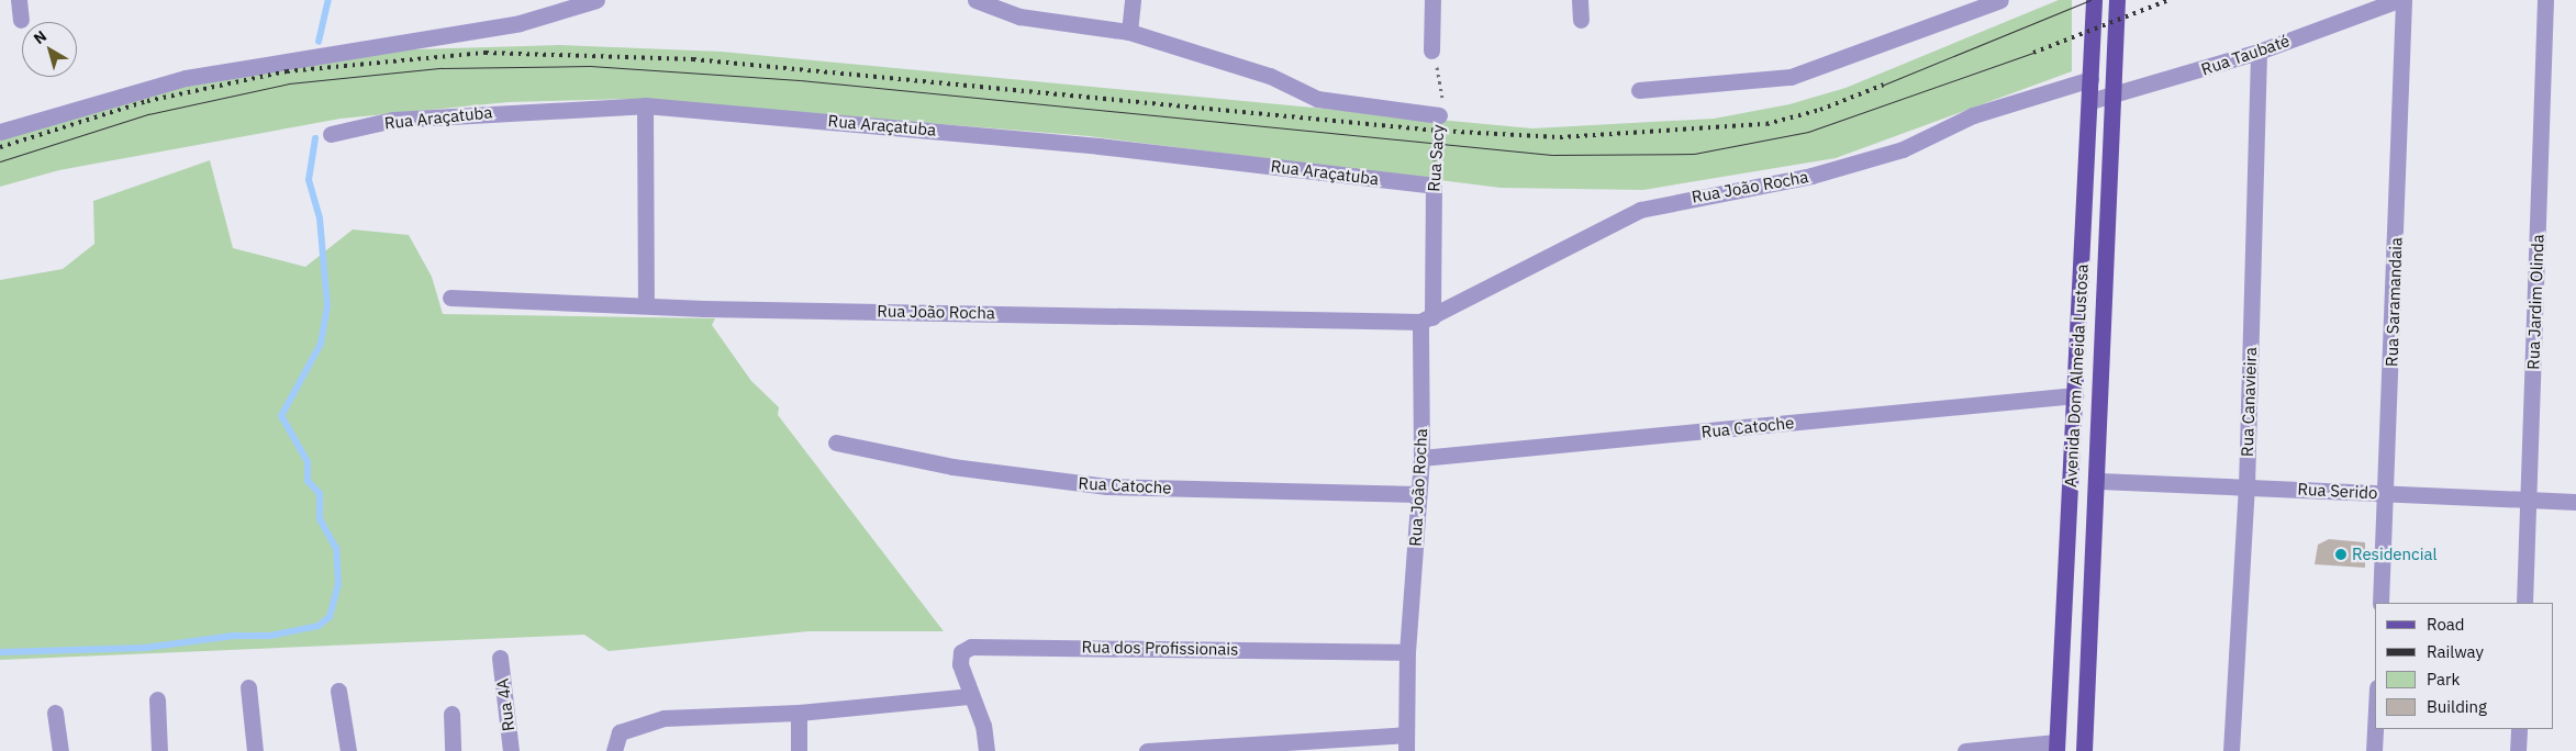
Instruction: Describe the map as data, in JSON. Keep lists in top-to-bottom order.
{
  "streets": {
    "main road": ["Avenida Dom Almeida Lustosa"],
    "street": [
      "Rua Taubaté",
      "Rua Araçatuba",
      "Rua Sacy",
      "Rua João Rocha",
      "Rua Saramandaia",
      "Rua Jardim Olinda",
      "Rua Canavieira",
      "Rua Catoche",
      "Rua Serido",
      "Rua dos Profissionais",
      "Rua 4A"
    ]
  },
  "crossings": [
    ["Rua Taubaté", "Avenida Dom Almeida Lustosa"],
    ["Rua Taubaté", "Rua Canavieira"],
    ["Rua Araçatuba", "Rua Sacy"],
    ["Rua Sacy", "Rua João Rocha"],
    ["Rua João Rocha", "Avenida Dom Almeida Lustosa"],
    ["Rua João Rocha", "Rua Catoche"],
    ["Rua João Rocha", "Rua dos Profissionais"],
    ["Rua Saramandaia", "Rua Serido"],
    ["Rua Jardim Olinda", "Rua Serido"],
    ["Avenida Dom Almeida Lustosa", "Rua Catoche"],
    ["Avenida Dom Almeida Lustosa", "Rua Serido"],
    ["Rua Canavieira", "Rua Serido"]
  ],
  "places": ["Residencial"],
  "legend": [
    "Road",
    "Railway",
    "Park",
    "Building"
  ],
  "north": "top left"
}
